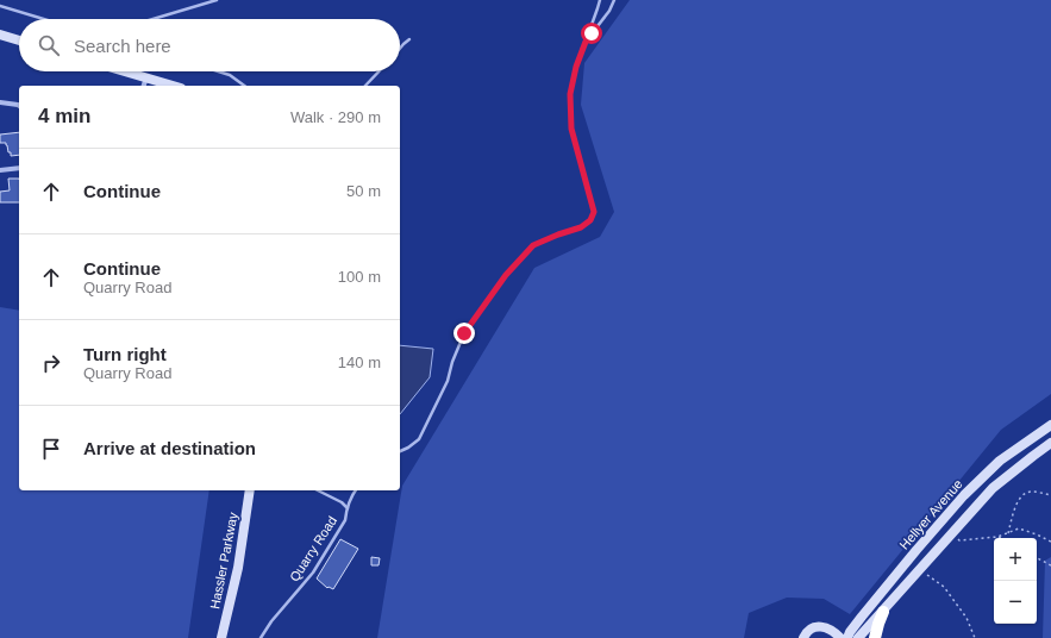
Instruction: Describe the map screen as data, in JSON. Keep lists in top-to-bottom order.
{
  "streets": {
    "main road": ["Hellyer Avenue", "Hassler Parkway"],
    "lane": ["Quarry Road"]
  },
  "page": {
    "search": "Search here",
    "heading": ["4 min", "Walk · 290 m"],
    "list": [
      ["Continue", "50 m"],
      ["Continue", "Quarry Road", "100 m"],
      ["Turn right", "Quarry Road", "140 m"],
      "Arrive at destination"
    ],
    "map_buttons": ["+", "−"]
  }
}
